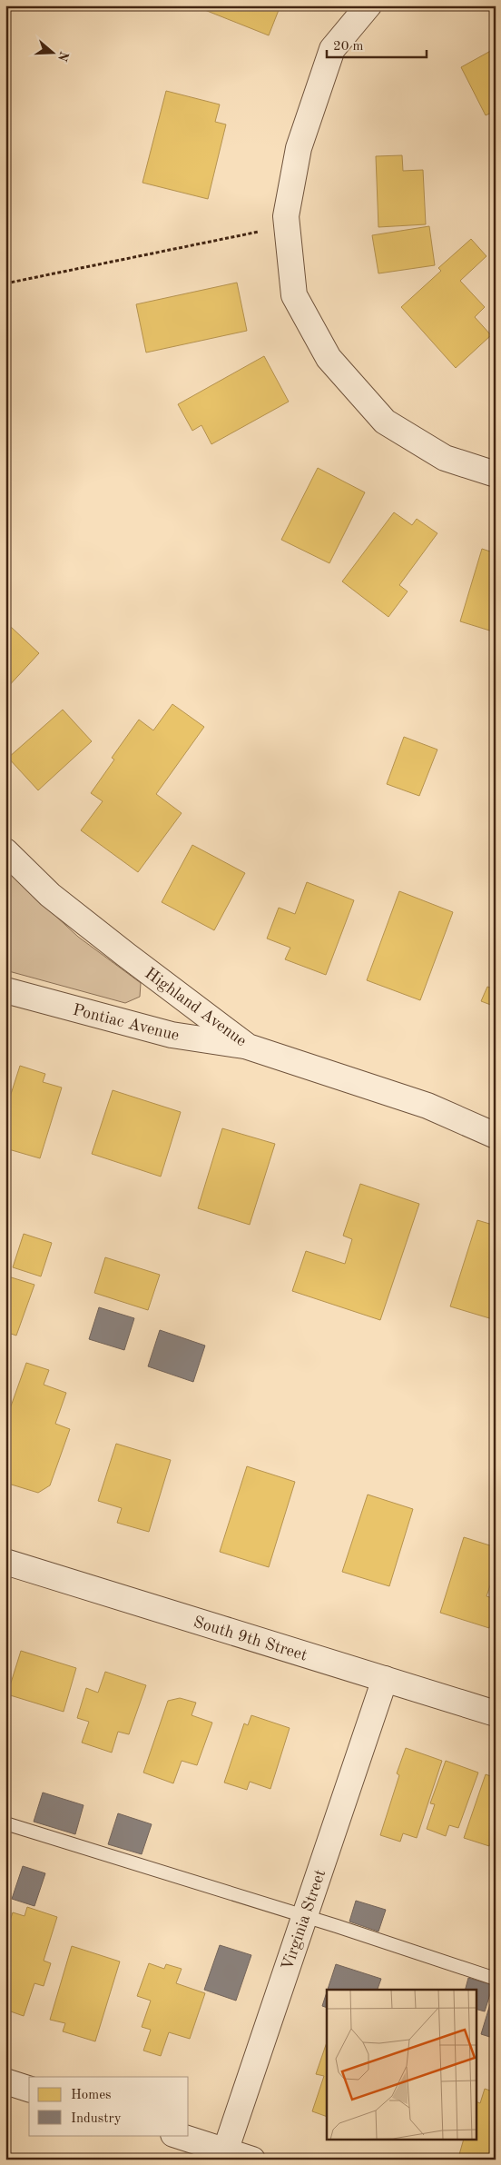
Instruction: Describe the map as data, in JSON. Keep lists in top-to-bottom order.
{
  "streets": {
    "street": [
      "Highland Avenue",
      "Pontiac Avenue",
      "South 9th Street",
      "Virginia Street"
    ]
  },
  "crossings": [
    ["Highland Avenue", "Pontiac Avenue"],
    ["South 9th Street", "Virginia Street"]
  ],
  "legend": ["Homes", "Industry"],
  "scale_bar": "20 m",
  "north": "right"
}
